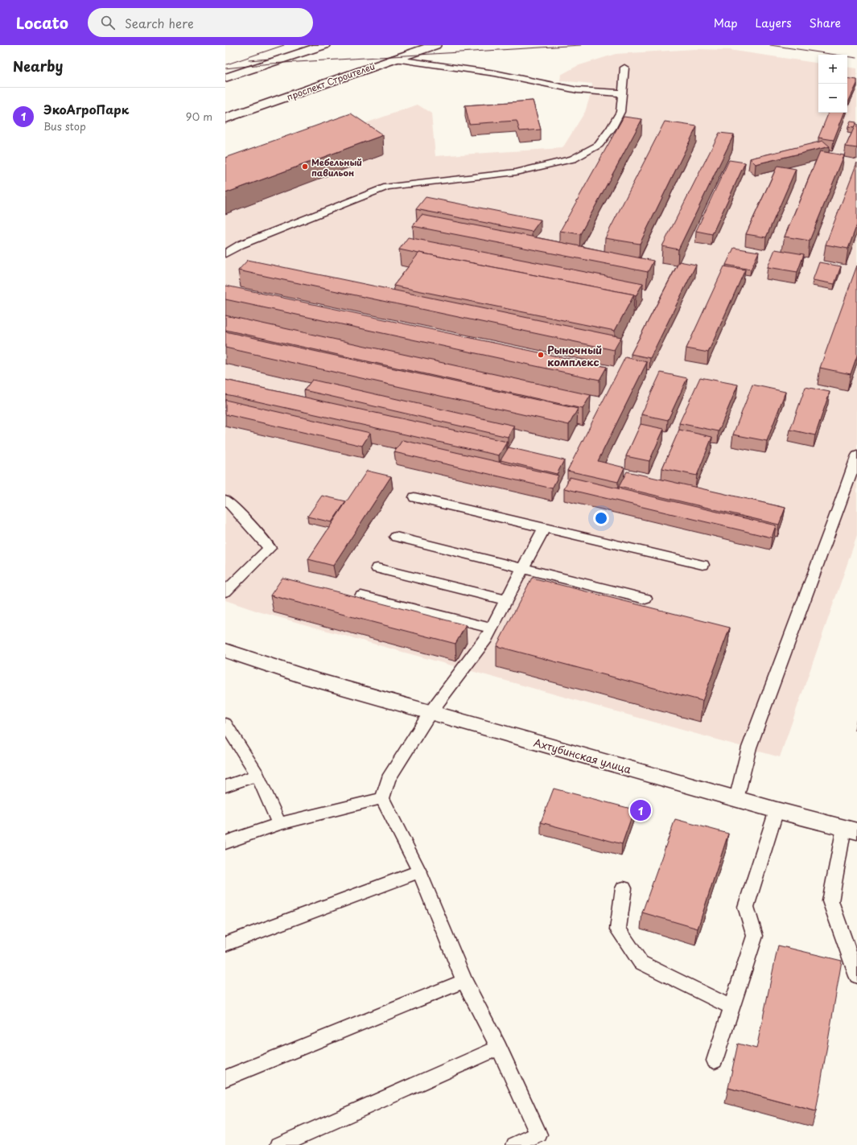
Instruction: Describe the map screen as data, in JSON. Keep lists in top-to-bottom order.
{
  "streets": {
    "street": ["проспект Строителей", "Ахтубинская улица"]
  },
  "places": ["Мебельный павильон", "Рыночный комплекс"],
  "page": {
    "header": "Locato",
    "search": "Search here",
    "nav": ["Map", "Layers", "Share"],
    "heading": "Nearby",
    "map_buttons": ["+", "−"],
    "list": [
      {
        "mark": "1",
        "name": "ЭкоАгроПарк",
        "note": "Bus stop",
        "value": "90 m"
      }
    ],
    "pins": "1"
  }
}
